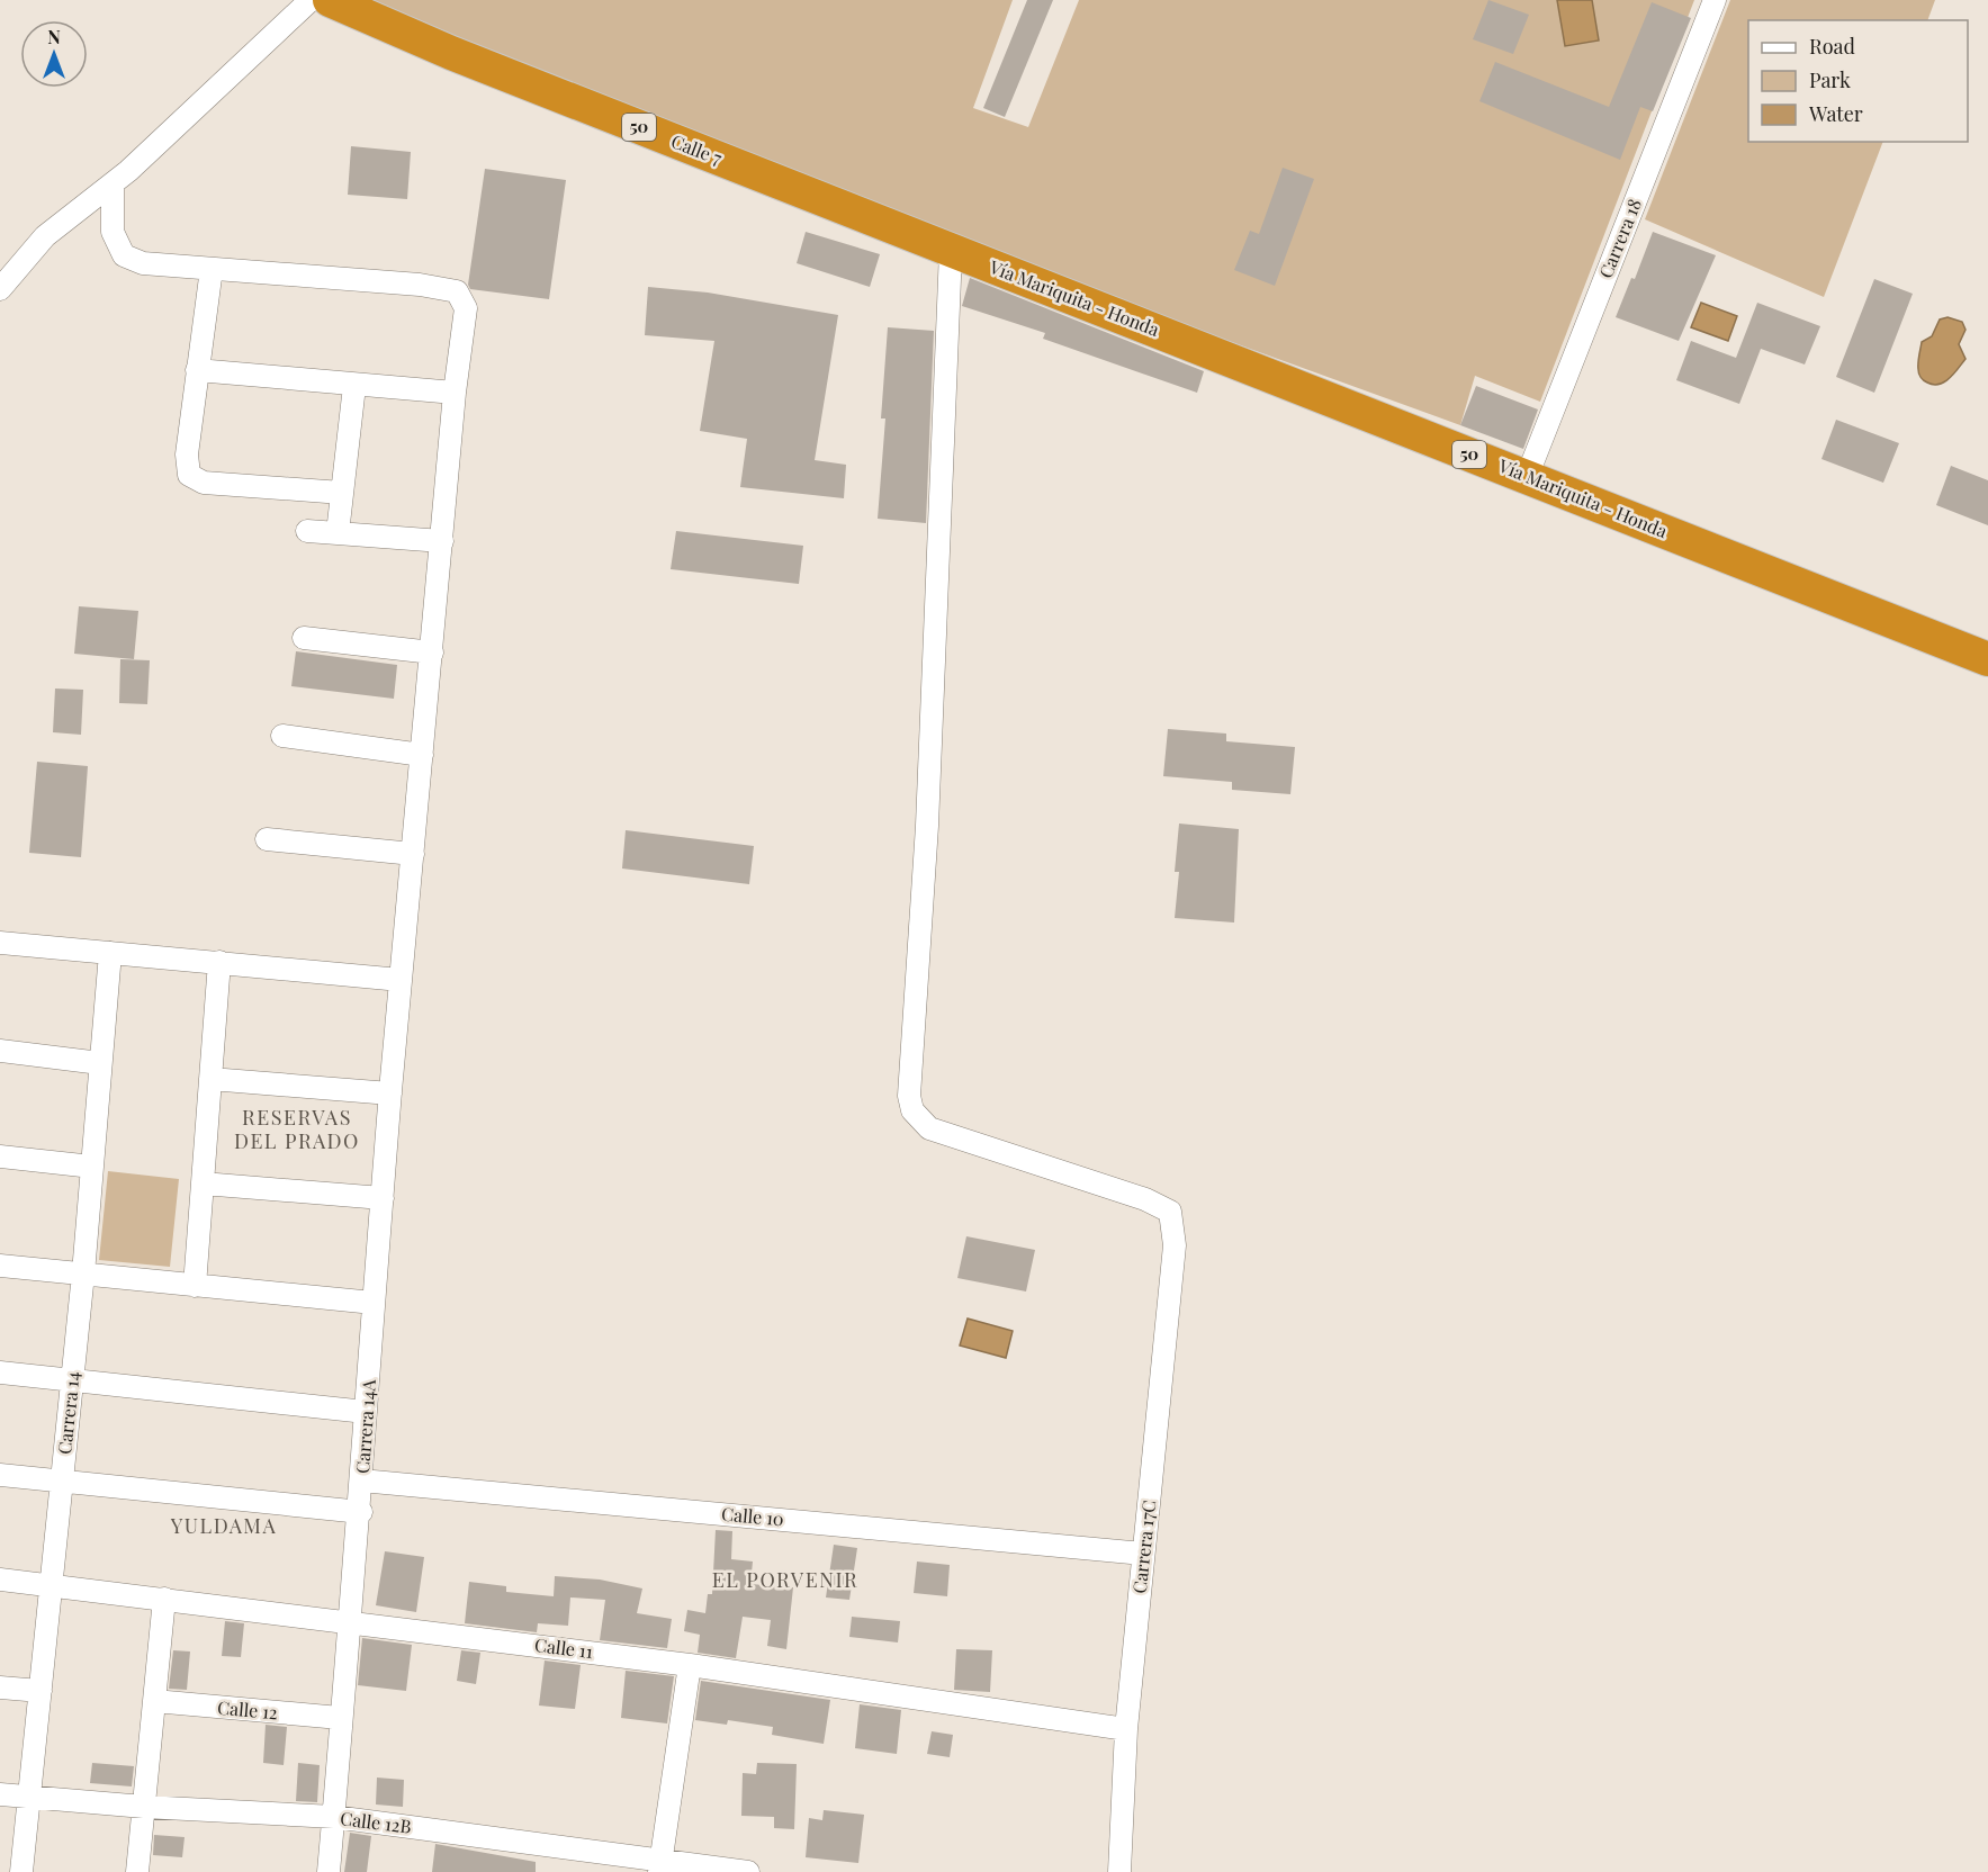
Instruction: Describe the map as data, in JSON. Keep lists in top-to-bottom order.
{
  "streets": {
    "highway": ["50", "Calle 7", "Vía Mariquita - Honda"],
    "street": [
      "Carrera 18",
      "Carrera 14",
      "Carrera 14A",
      "Calle 10",
      "Carrera 17C",
      "Calle 11",
      "Calle 12",
      "Calle 12B"
    ]
  },
  "crossings": [
    ["Calle 7", "Vía Mariquita - Honda"],
    ["Calle 7", "Carrera 17C"],
    ["Carrera 18", "Vía Mariquita - Honda"],
    ["Vía Mariquita - Honda", "Carrera 17C"],
    ["Carrera 14", "Calle 11"],
    ["Carrera 14", "Calle 12B"],
    ["Carrera 14A", "Calle 10"],
    ["Carrera 14A", "Calle 11"],
    ["Carrera 14A", "Calle 12"],
    ["Carrera 14A", "Calle 12B"],
    ["Calle 10", "Carrera 17C"],
    ["Carrera 17C", "Calle 11"]
  ],
  "districts": ["RESERVAS DEL PRADO", "YULDAMA", "EL PORVENIR"],
  "legend": ["Road", "Park", "Water"],
  "north": "top"
}
